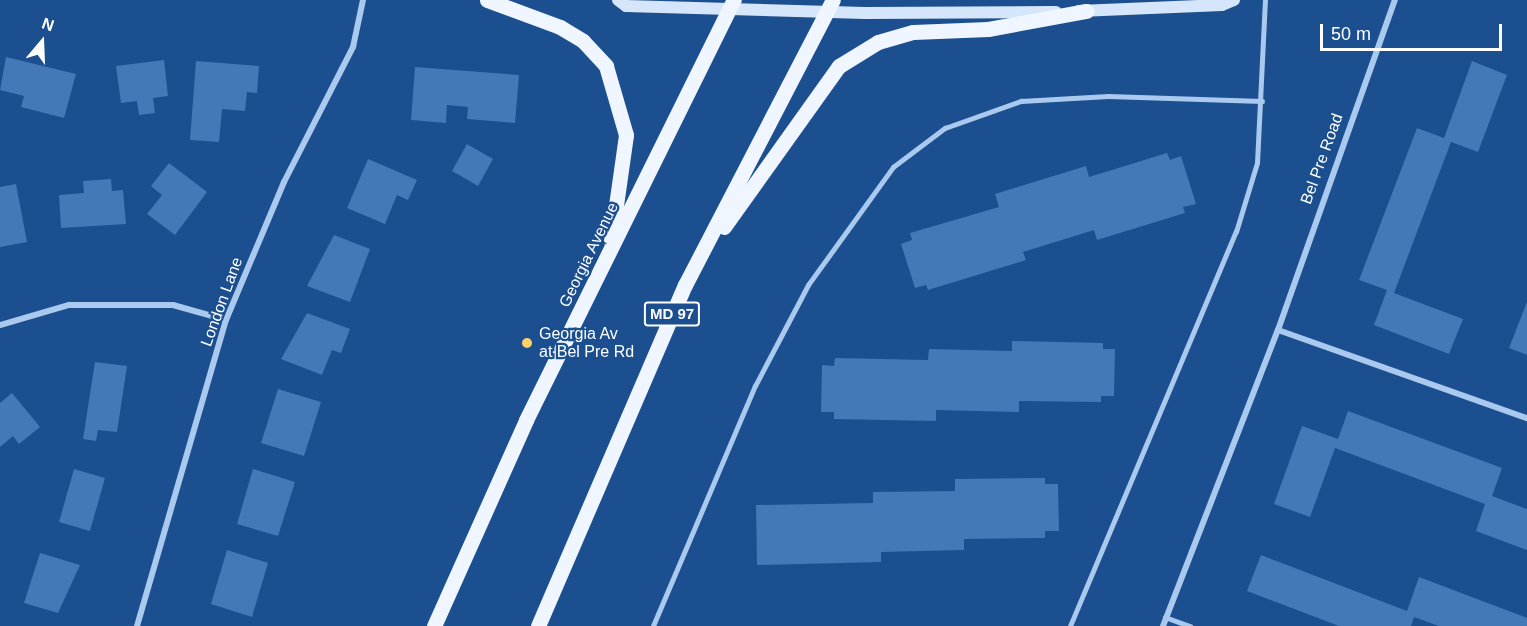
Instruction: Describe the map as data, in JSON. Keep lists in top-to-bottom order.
{
  "streets": {
    "main road": ["Georgia Avenue", "MD 97"],
    "street": ["Bel Pre Road", "London Lane"]
  },
  "places": ["Georgia Av at Bel Pre Rd"],
  "scale_bar": "50 m",
  "north": "top"
}
